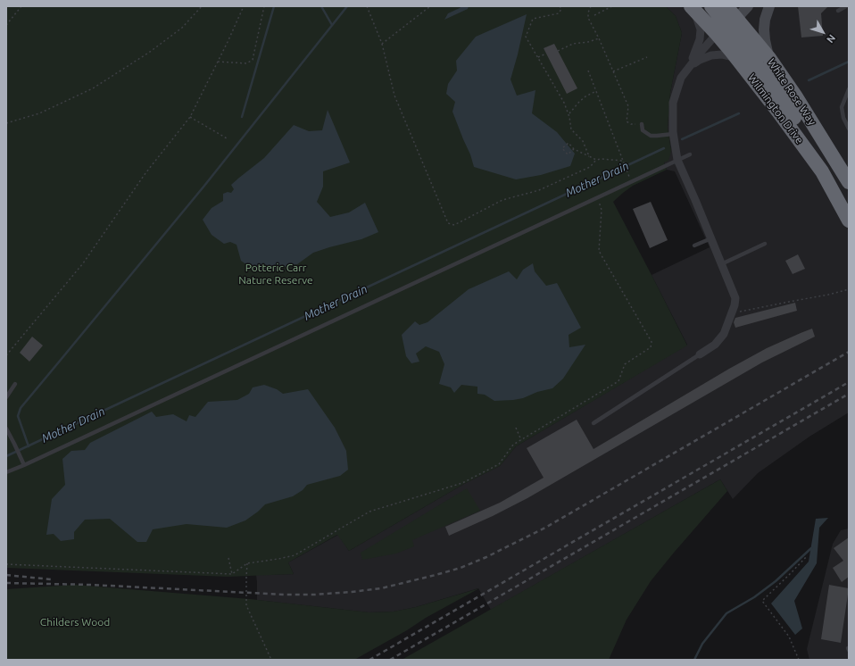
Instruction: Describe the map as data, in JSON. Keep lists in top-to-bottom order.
{
  "streets": {
    "highway": ["White Rose Way", "Wilmington Drive"]
  },
  "water": ["Mother Drain"],
  "parks": ["Potteric Carr Nature Reserve", "Childers Wood"],
  "north": "bottom right"
}
